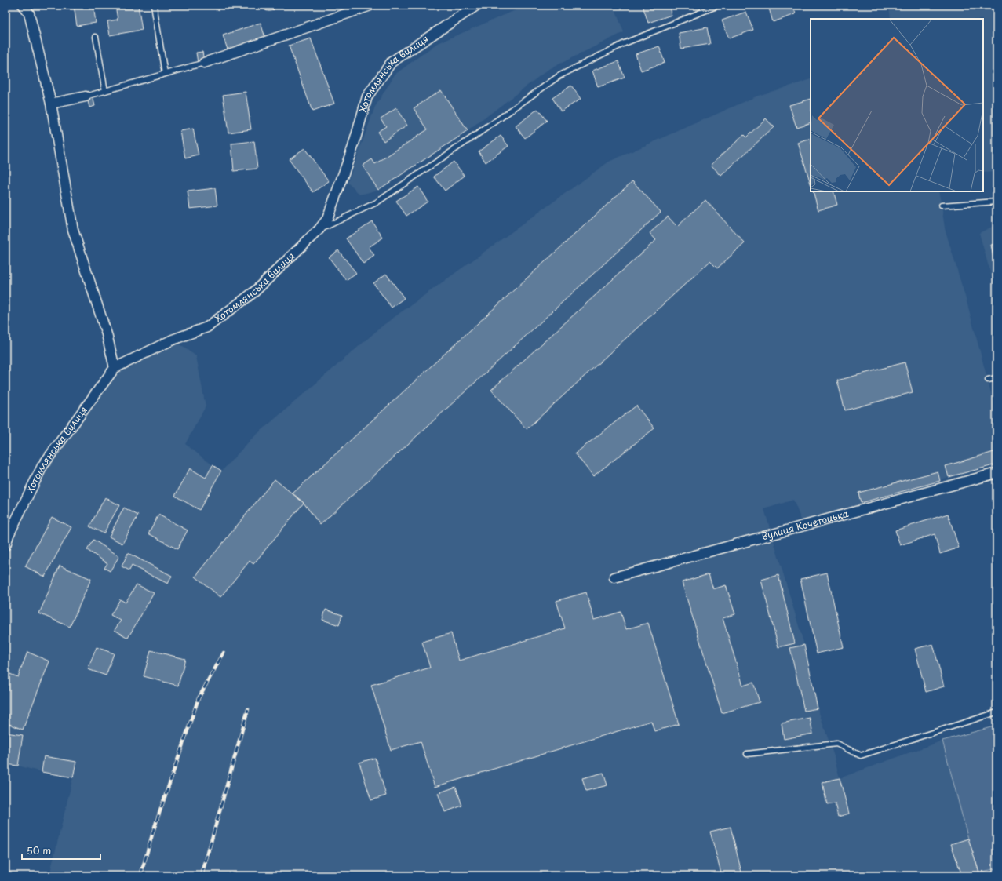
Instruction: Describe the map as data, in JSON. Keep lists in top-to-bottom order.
{
  "streets": {
    "street": ["Хотомлянська вулиця", "вулиця Кочетоцька"]
  },
  "scale_bar": "50 m"
}
